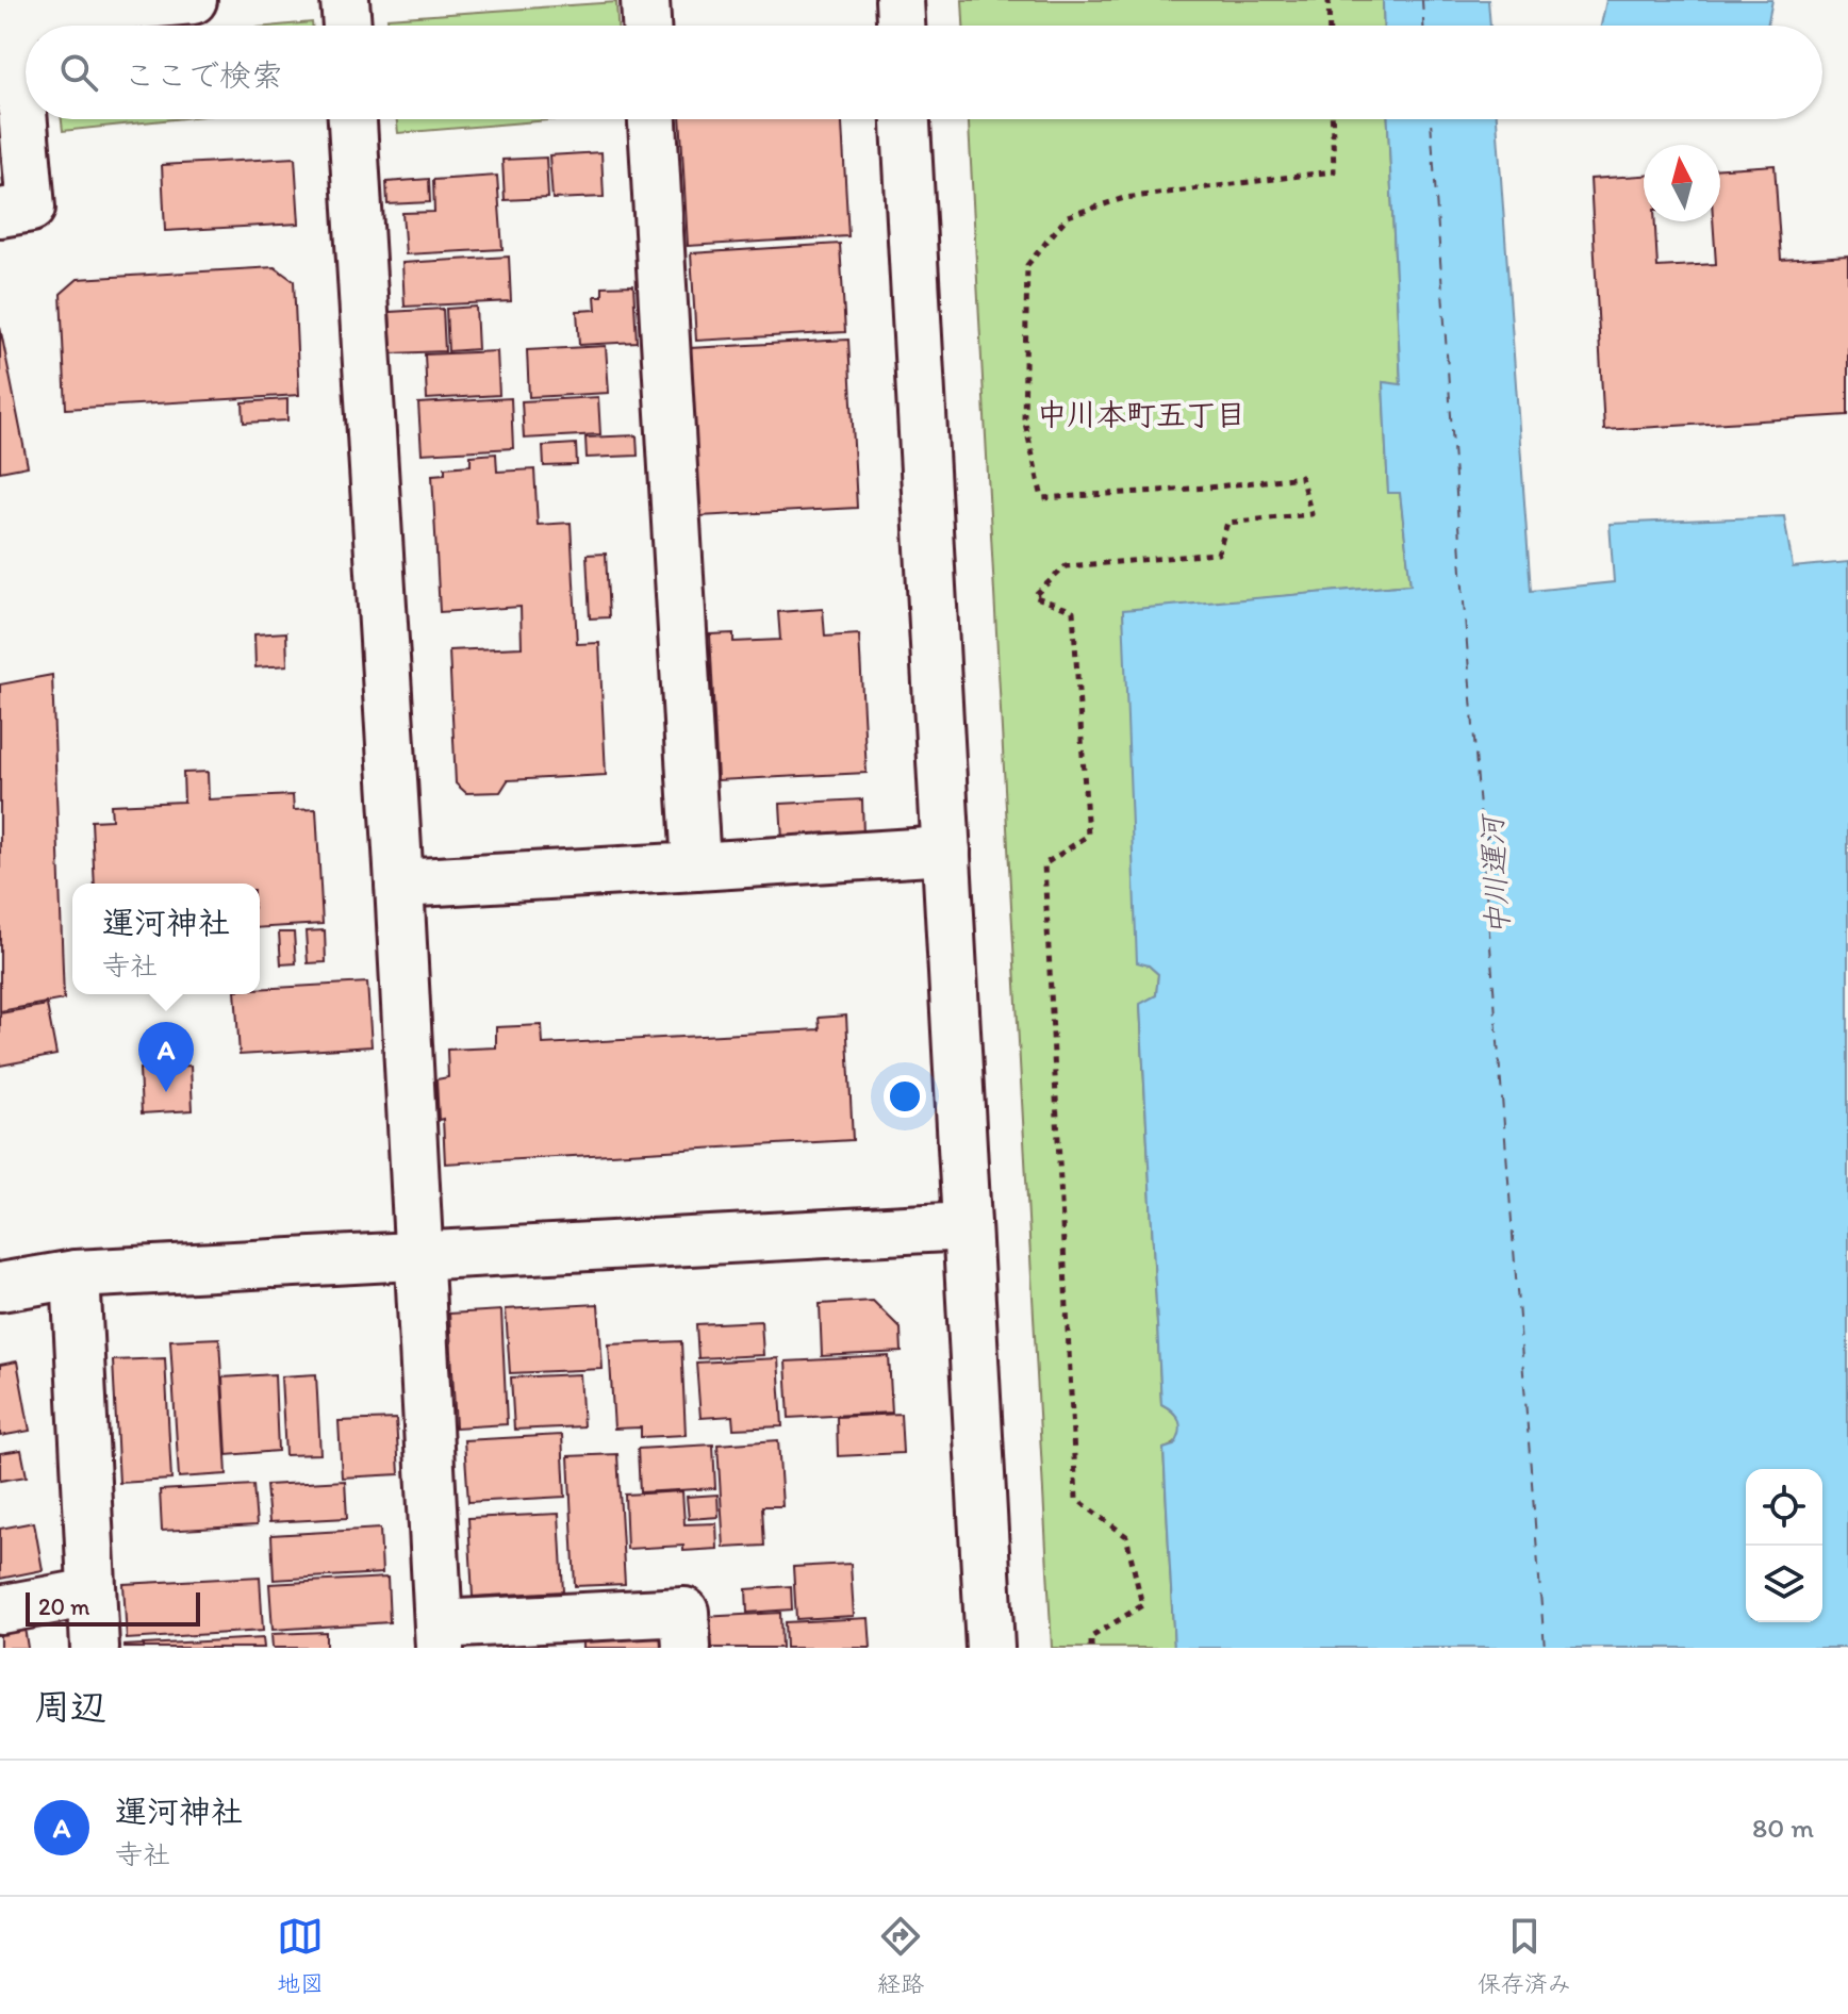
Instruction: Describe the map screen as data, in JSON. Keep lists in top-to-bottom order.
{
  "districts": ["中川本町五丁目"],
  "water": ["中川運河"],
  "scale_bar": "20 m",
  "north": "top",
  "page": {
    "search": "ここで検索",
    "popup": ["運河神社", "寺社"],
    "pins": "A",
    "scale": "20 m",
    "heading": "周辺",
    "list": [
      {
        "mark": "A",
        "name": "運河神社",
        "note": "寺社",
        "value": "80 m"
      }
    ],
    "nav": ["地図", "経路", "保存済み"]
  }
}
